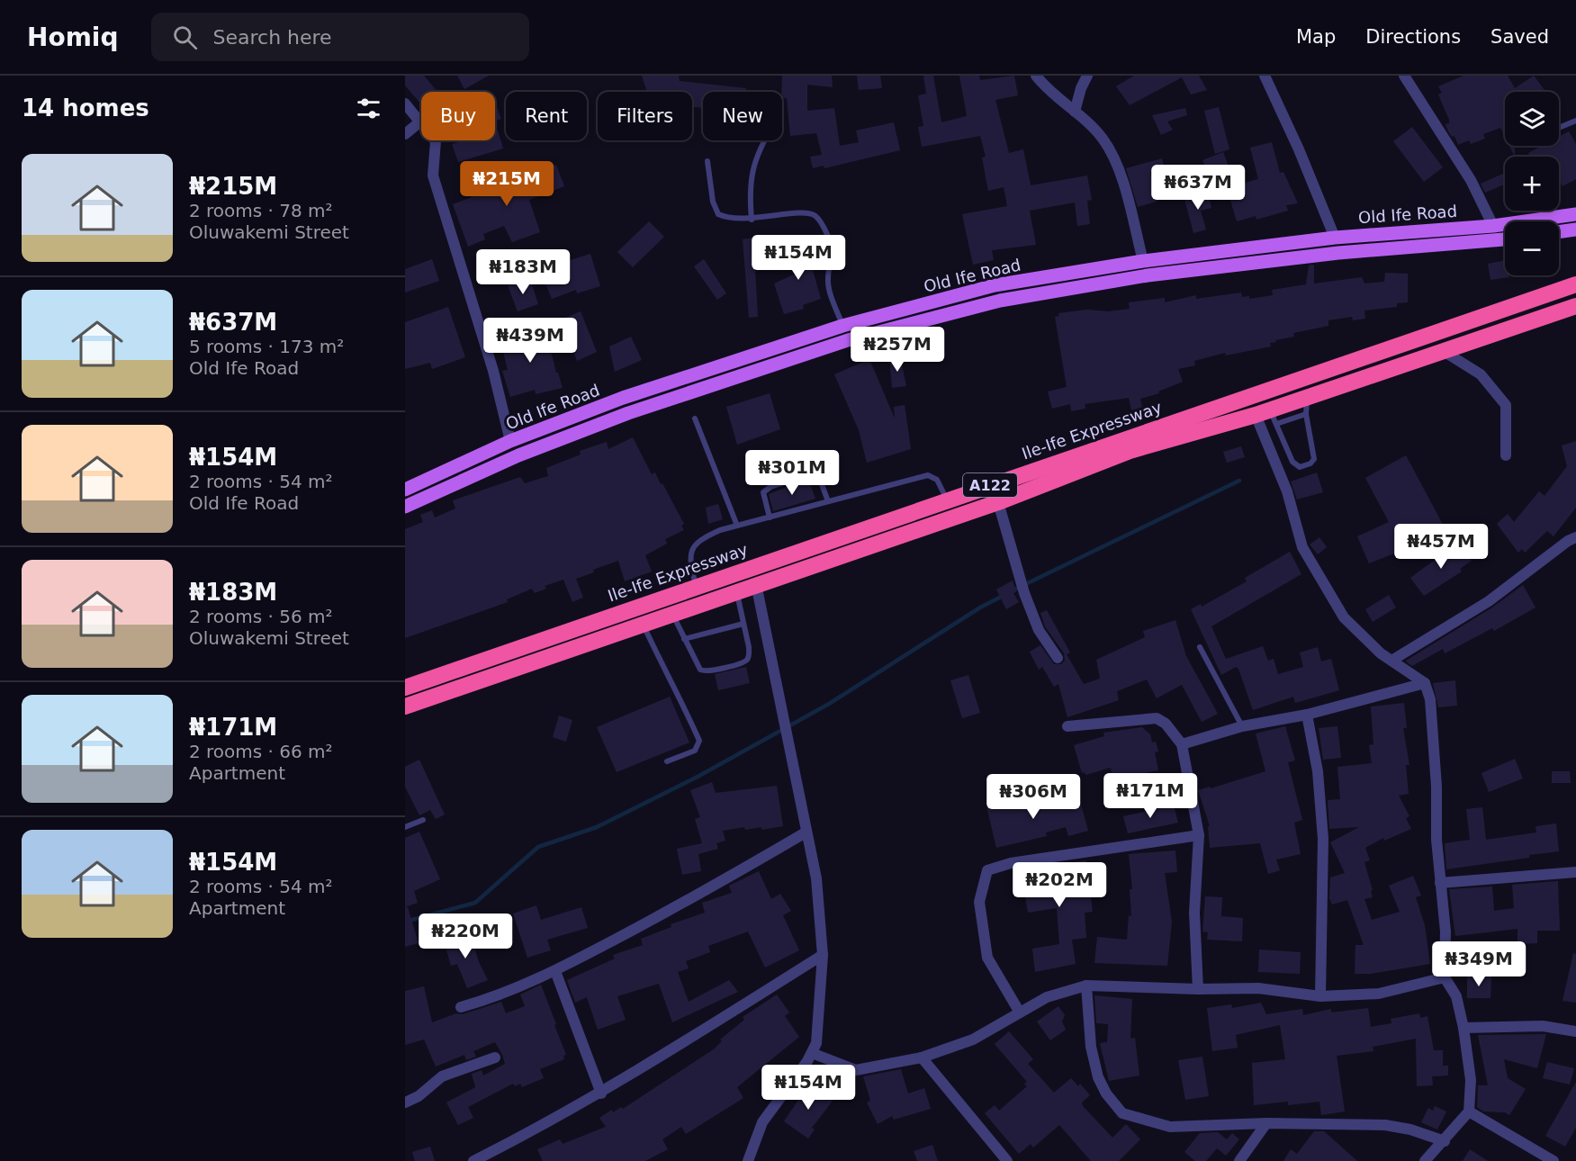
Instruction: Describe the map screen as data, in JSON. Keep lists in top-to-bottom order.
{
  "streets": {
    "highway": ["Ile-Ife Expressway", "A122"],
    "main road": ["Old Ife Road"]
  },
  "page": {
    "header": "Homiq",
    "search": "Search here",
    "nav": ["Map", "Directions", "Saved"],
    "heading": "14 homes",
    "map_buttons": ["+", "−"],
    "chip": [
      "Buy",
      "Rent",
      "Filters",
      "New"
    ],
    "list": [
      {
        "name": "₦215M",
        "note": "2 rooms · 78 m² · Oluwakemi Street"
      },
      {
        "name": "₦637M",
        "note": "5 rooms · 173 m² · Old Ife Road"
      },
      {
        "name": "₦154M",
        "note": "2 rooms · 54 m² · Old Ife Road"
      },
      {
        "name": "₦183M",
        "note": "2 rooms · 56 m² · Oluwakemi Street"
      },
      {
        "name": "₦171M",
        "note": "2 rooms · 66 m² · Apartment"
      },
      {
        "name": "₦154M",
        "note": "2 rooms · 54 m² · Apartment"
      }
    ],
    "price": [
      "₦215M",
      "₦637M",
      "₦154M",
      "₦183M",
      "₦439M",
      "₦257M",
      "₦301M",
      "₦457M",
      "₦171M",
      "₦306M",
      "₦202M",
      "₦220M",
      "₦349M",
      "₦154M"
    ]
  }
}
